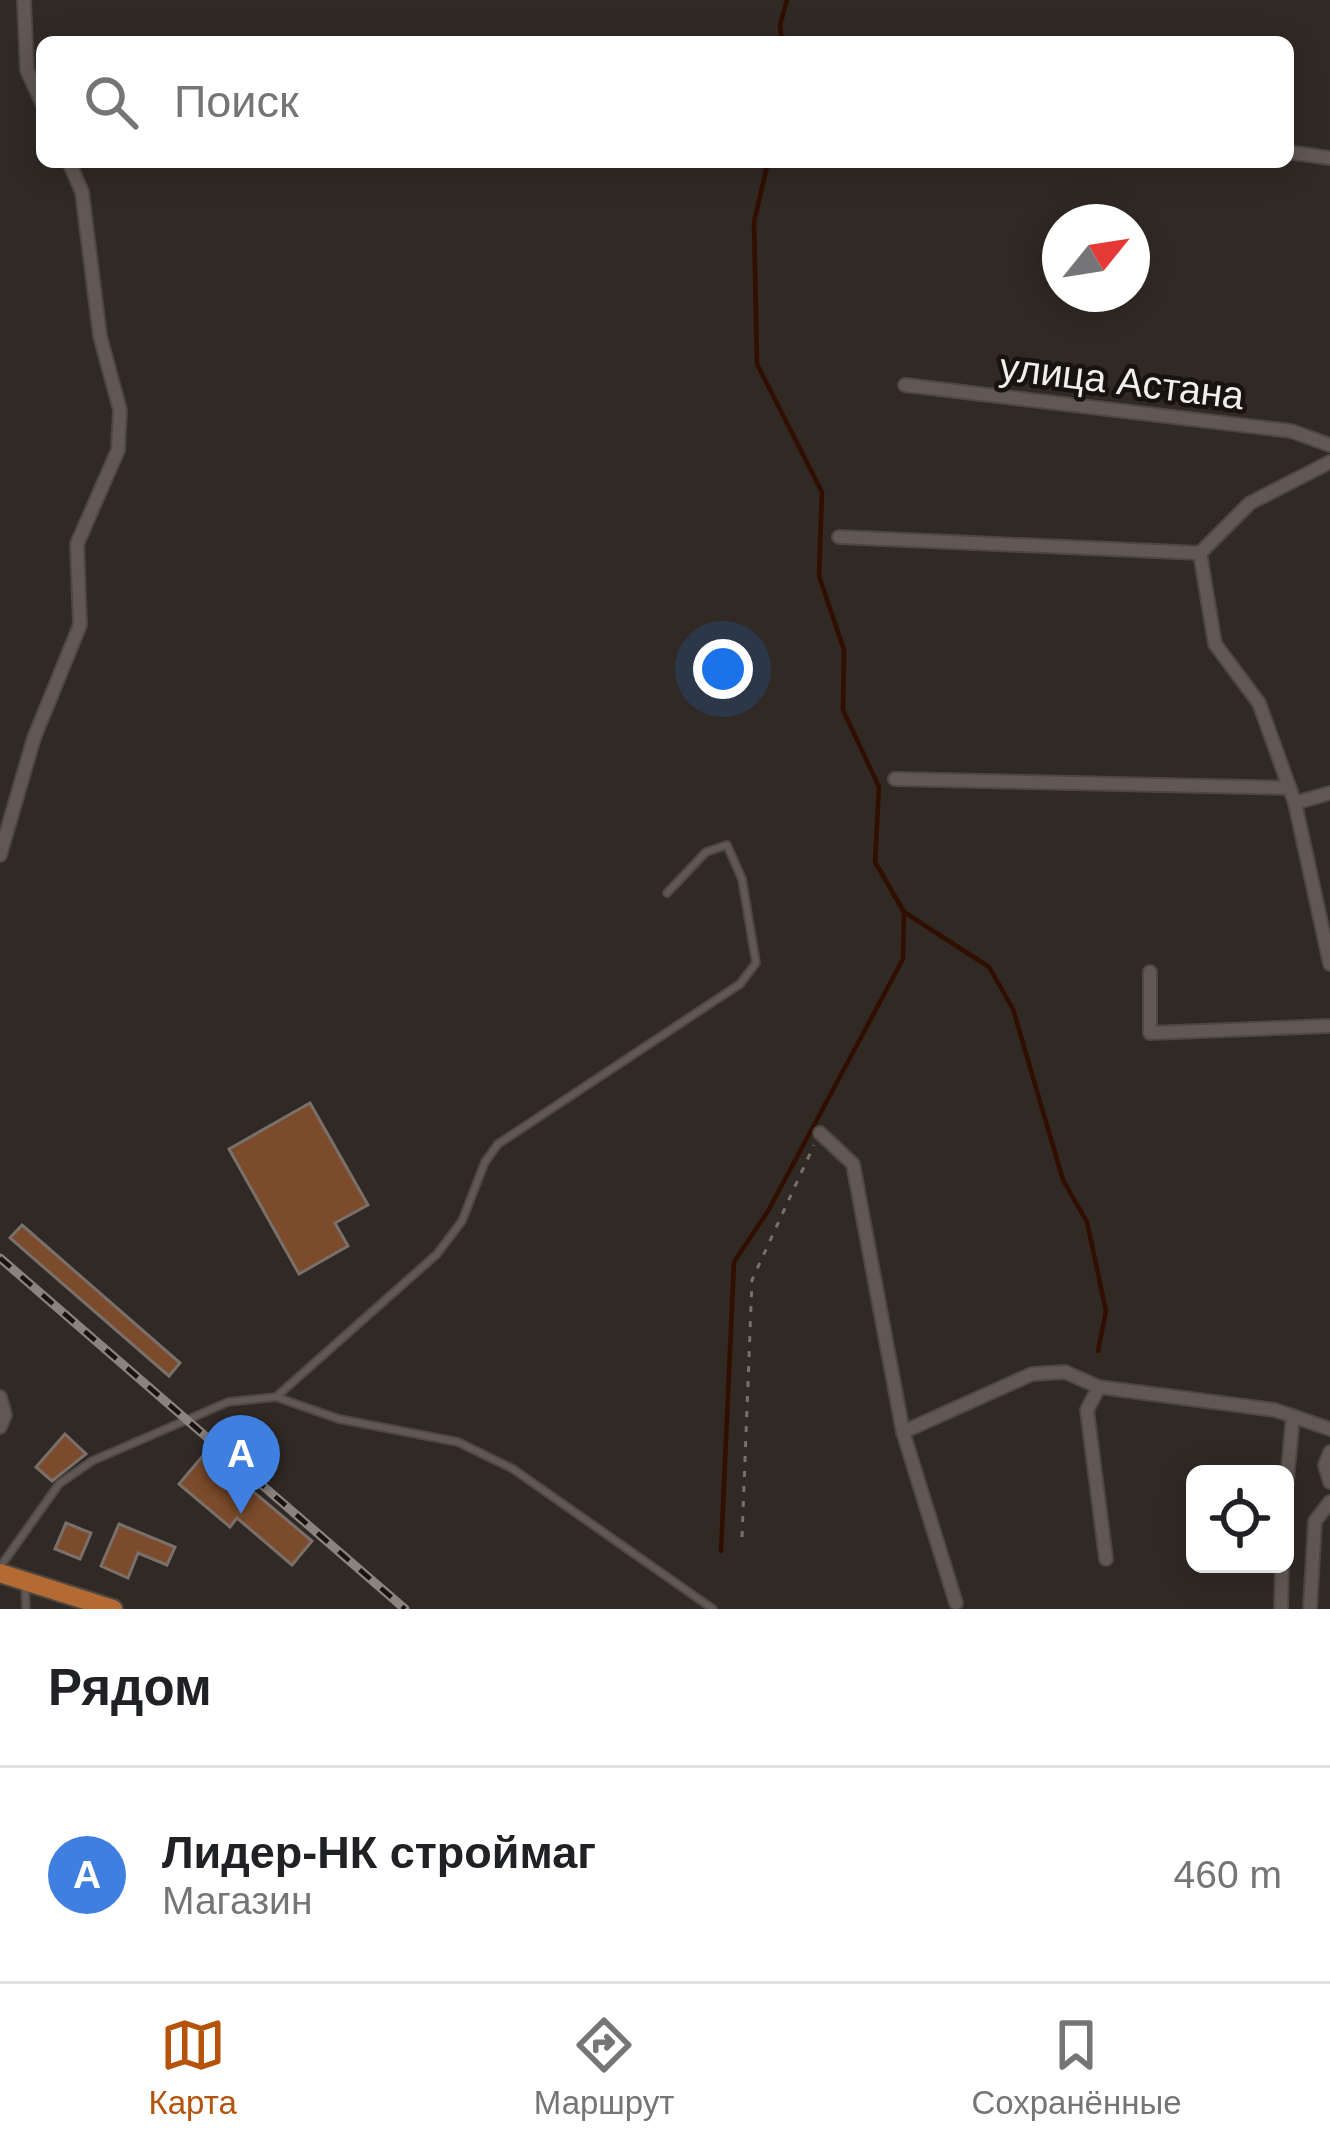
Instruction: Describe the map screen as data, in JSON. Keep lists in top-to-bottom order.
{
  "streets": {
    "street": ["улица Астана"]
  },
  "north": "top right",
  "page": {
    "search": "Поиск",
    "pins": "A",
    "heading": "Рядом",
    "list": [
      {
        "mark": "A",
        "name": "Лидер-НК строймаг",
        "note": "Магазин",
        "value": "460 m"
      }
    ],
    "nav": ["Карта", "Маршрут", "Сохранённые"]
  }
}
